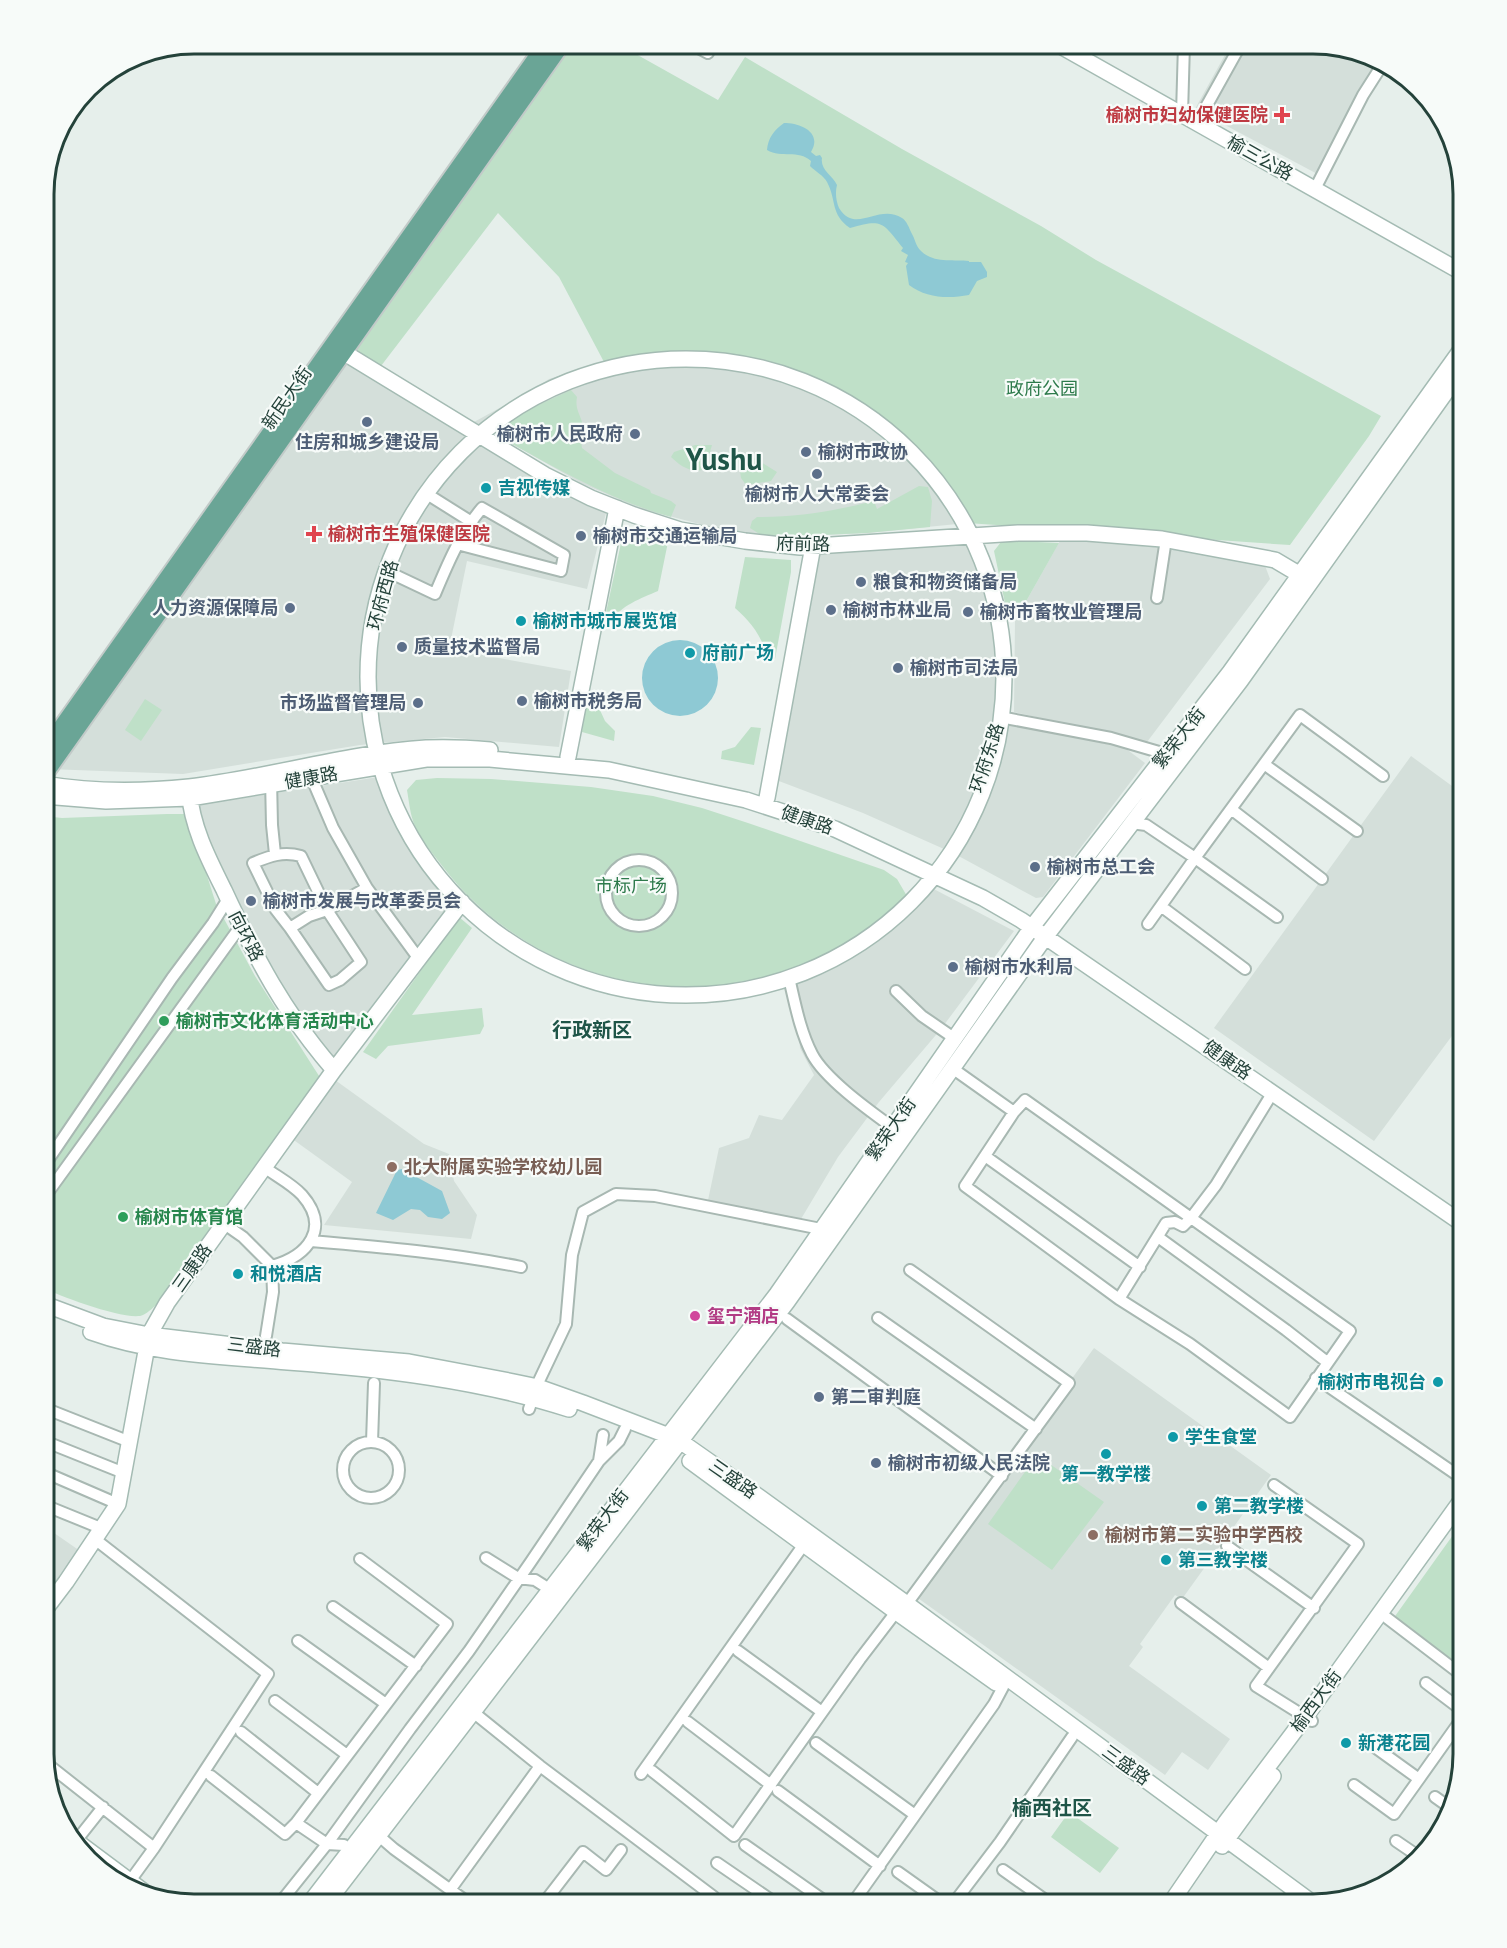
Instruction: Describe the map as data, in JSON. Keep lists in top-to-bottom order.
{
  "streets": {
    "main road": [
      "榆三公路",
      "新民大街",
      "府前路",
      "环府西路",
      "繁荣大街",
      "环府东路",
      "健康路",
      "向环路",
      "三康路",
      "三盛路",
      "榆西大街"
    ]
  },
  "crossings": [
    ["新民大街", "府前路"],
    ["府前路", "环府西路"],
    ["府前路", "繁荣大街"],
    ["府前路", "环府东路"],
    ["环府西路", "环府东路"],
    ["环府西路", "健康路"],
    ["环府西路", "三康路"],
    ["繁荣大街", "健康路"],
    ["繁荣大街", "三盛路"],
    ["环府东路", "健康路"],
    ["健康路", "向环路"],
    ["向环路", "三康路"],
    ["三康路", "三盛路"],
    ["三盛路", "榆西大街"]
  ],
  "districts": ["Yushu", "行政新区", "榆西社区"],
  "parks": ["政府公园", "市标广场"],
  "places": {
    "health": ["榆树市妇幼保健医院", "榆树市生殖保健医院"],
    "other": [
      "住房和城乡建设局",
      "榆树市人民政府",
      "榆树市政协",
      "榆树市人大常委会",
      "吉视传媒",
      "榆树市交通运输局",
      "粮食和物资储备局",
      "人力资源保障局",
      "榆树市林业局",
      "榆树市畜牧业管理局",
      "榆树市城市展览馆",
      "质量技术监督局",
      "府前广场",
      "榆树市司法局",
      "榆树市税务局",
      "市场监督管理局",
      "榆树市总工会",
      "榆树市发展与改革委员会",
      "榆树市水利局",
      "榆树市文化体育活动中心",
      "北大附属实验学校幼儿园",
      "榆树市体育馆",
      "和悦酒店",
      "玺宁酒店",
      "榆树市电视台",
      "第二审判庭",
      "学生食堂",
      "第一教学楼",
      "榆树市初级人民法院",
      "第二教学楼",
      "榆树市第二实验中学西校",
      "第三教学楼",
      "新港花园"
    ]
  }
}
